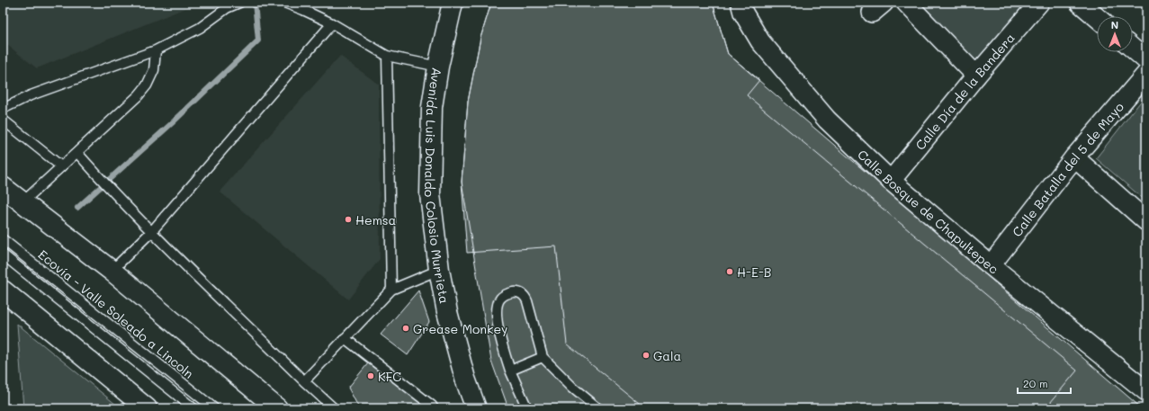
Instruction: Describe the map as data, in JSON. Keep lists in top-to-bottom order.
{
  "streets": {
    "main road": ["Avenida Luis Donaldo Colosio Murrieta"],
    "street": ["Calle Día de la Bandera", "Calle Batalla del 5 de Mayo", "Calle Bosque de Chapultepec"],
    "lane": ["Ecovía - Valle Soleado a Lincoln"]
  },
  "crossings": [
    ["Calle Día de la Bandera", "Calle Bosque de Chapultepec"],
    ["Calle Batalla del 5 de Mayo", "Calle Bosque de Chapultepec"]
  ],
  "places": [
    "Hemsa",
    "H-E-B",
    "Grease Monkey",
    "Gala",
    "KFC"
  ],
  "scale_bar": "20 m",
  "north": "top"
}
